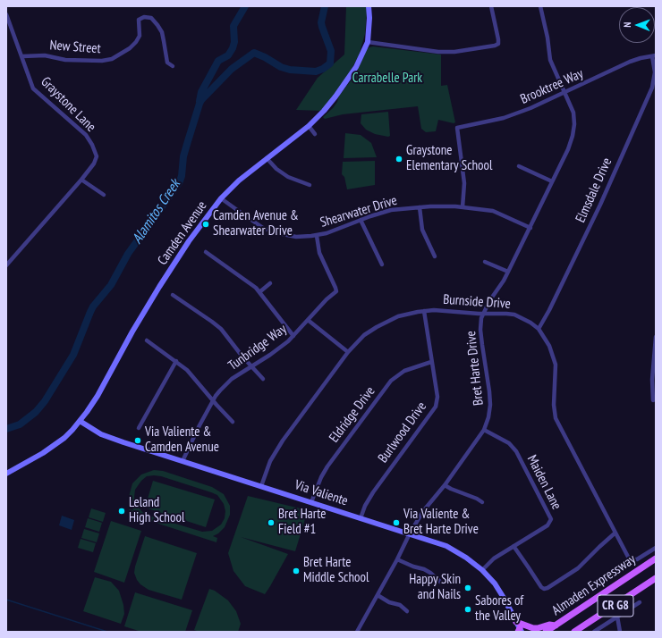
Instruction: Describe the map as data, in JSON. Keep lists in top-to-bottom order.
{
  "streets": {
    "main road": ["Almaden Expressway", "CR G8"],
    "street": [
      "New Street",
      "Brooktree Way",
      "Graystone Lane",
      "Elmsdale Drive",
      "Shearwater Drive",
      "Camden Avenue",
      "Burnside Drive",
      "Tunbridge Way",
      "Bret Harte Drive",
      "Eldridge Drive",
      "Burlwood Drive",
      "Maiden Lane",
      "Via Valiente"
    ]
  },
  "crossings": [
    ["New Street", "Graystone Lane"],
    ["Brooktree Way", "Elmsdale Drive"],
    ["Brooktree Way", "Shearwater Drive"],
    ["Brooktree Way", "Bret Harte Drive"],
    ["Elmsdale Drive", "Burnside Drive"],
    ["Shearwater Drive", "Camden Avenue"],
    ["Shearwater Drive", "Tunbridge Way"],
    ["Shearwater Drive", "Bret Harte Drive"],
    ["Camden Avenue", "Via Valiente"],
    ["Burnside Drive", "Bret Harte Drive"],
    ["Burnside Drive", "Burlwood Drive"],
    ["Burnside Drive", "Via Valiente"],
    ["Tunbridge Way", "Via Valiente"],
    ["Bret Harte Drive", "Maiden Lane"],
    ["Bret Harte Drive", "Via Valiente"],
    ["Eldridge Drive", "Burlwood Drive"],
    ["Eldridge Drive", "Via Valiente"],
    ["Burlwood Drive", "Via Valiente"],
    ["Maiden Lane", "Via Valiente"]
  ],
  "water": ["Alamitos Creek"],
  "parks": ["Carrabelle Park"],
  "places": [
    "Graystone Elementary School",
    "Camden Avenue & Shearwater Drive",
    "Via Valiente & Camden Avenue",
    "Leland High School",
    "Bret Harte Field #1",
    "Via Valiente & Bret Harte Drive",
    "Bret Harte Middle School",
    "Happy Skin and Nails",
    "Sabores of the Valley"
  ],
  "north": "left"
}
